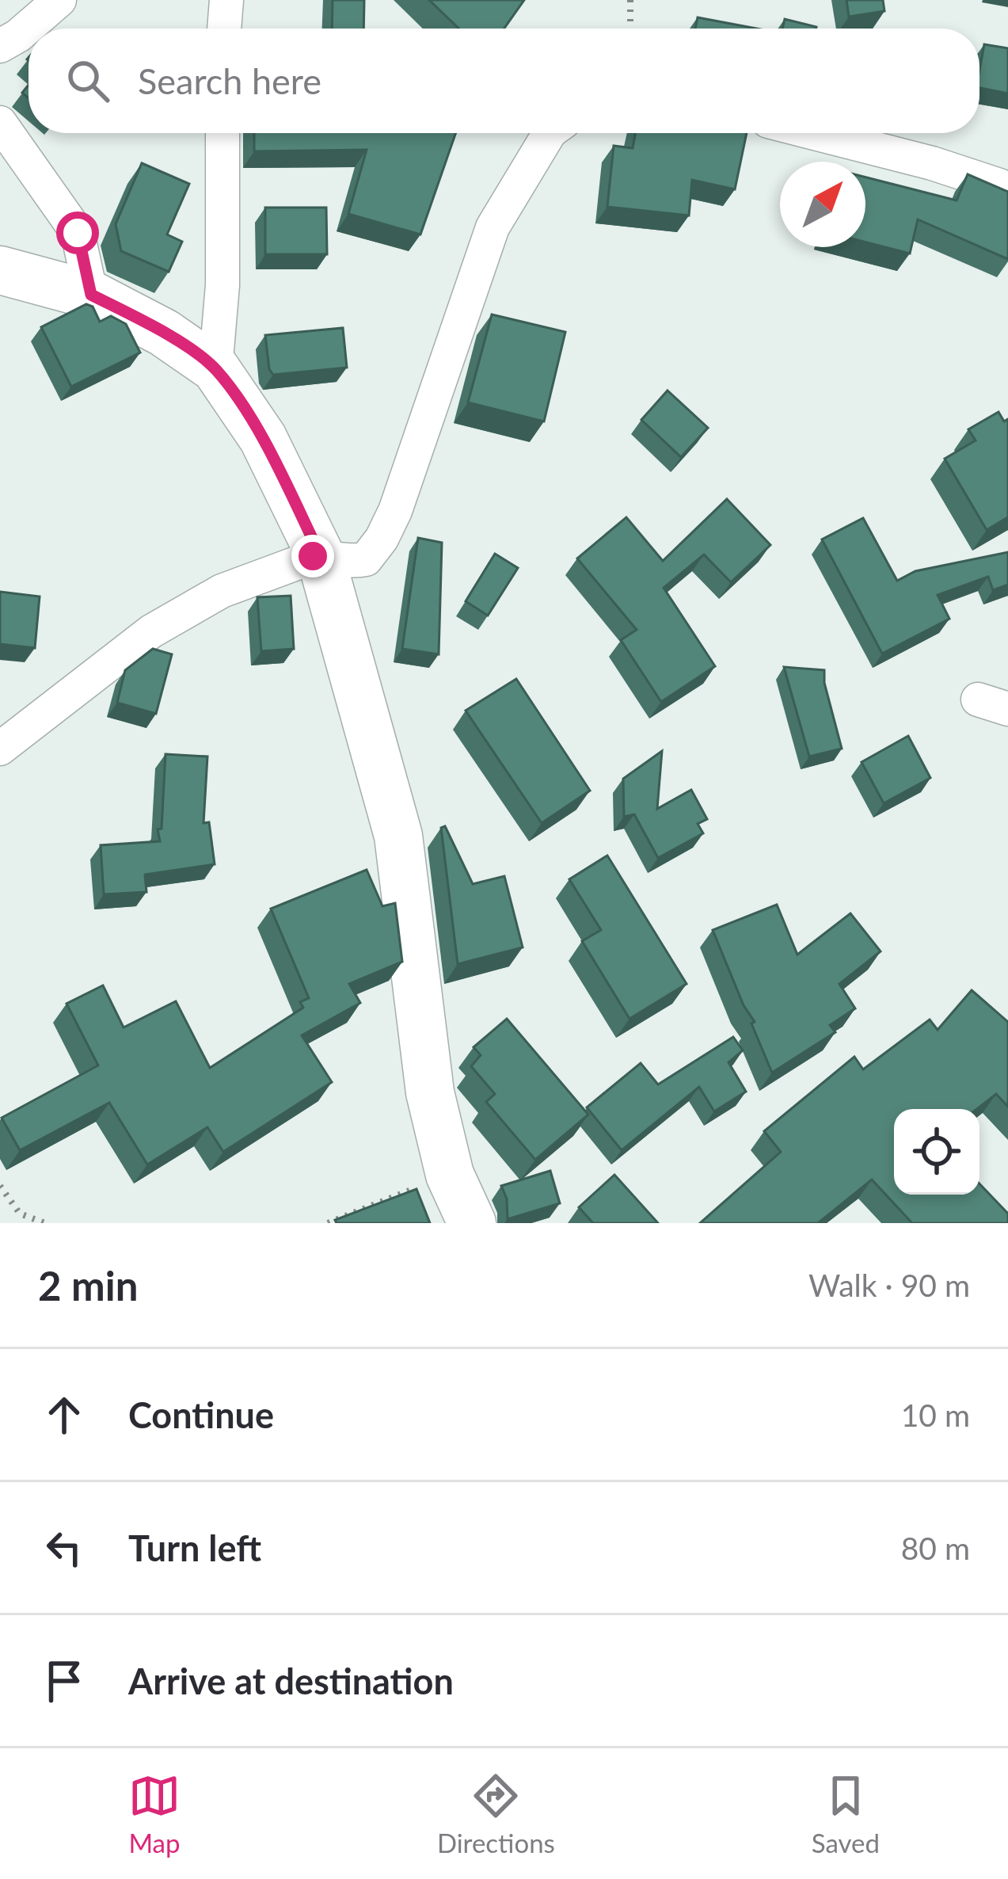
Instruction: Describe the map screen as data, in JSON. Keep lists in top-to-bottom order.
{
  "north": "top right",
  "page": {
    "search": "Search here",
    "heading": ["2 min", "Walk · 90 m"],
    "list": [
      ["Continue", "10 m"],
      ["Turn left", "80 m"],
      "Arrive at destination"
    ],
    "nav": ["Map", "Directions", "Saved"]
  }
}
